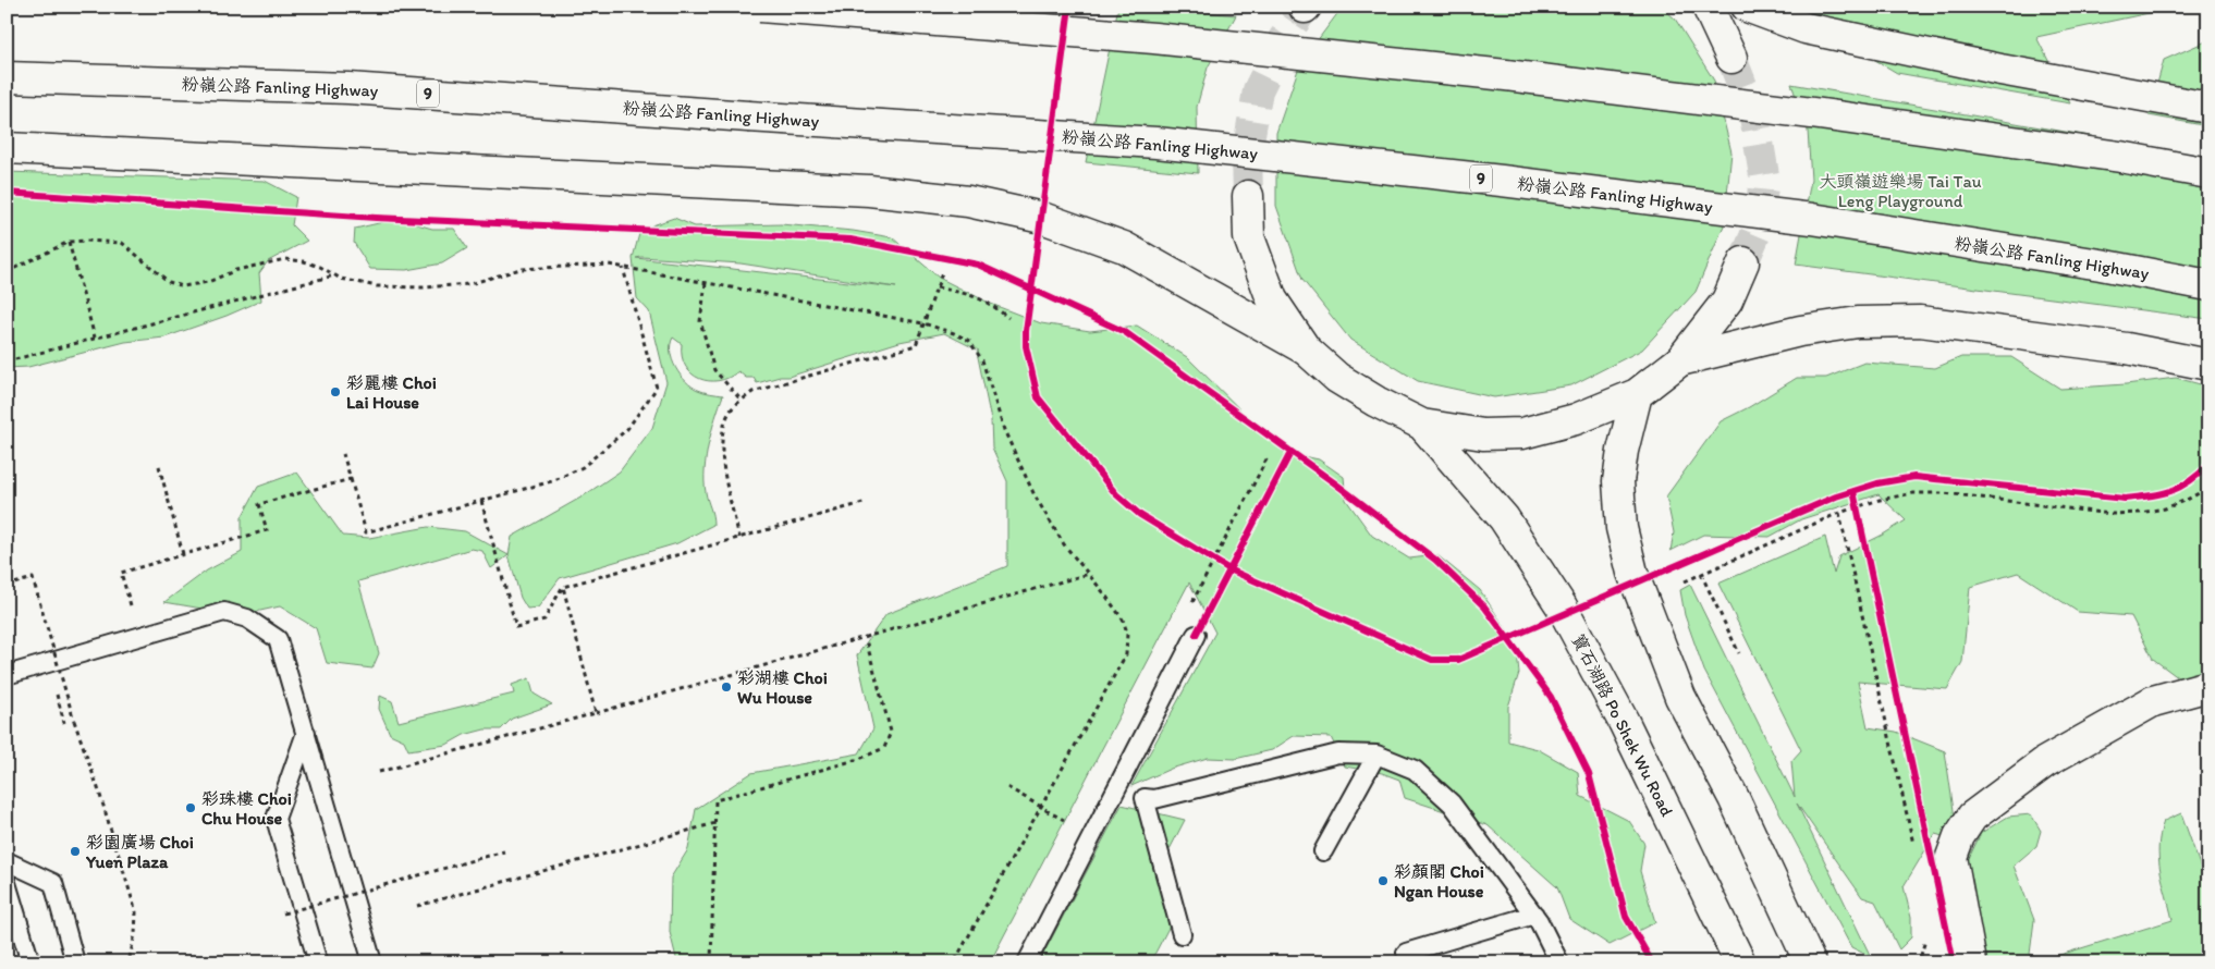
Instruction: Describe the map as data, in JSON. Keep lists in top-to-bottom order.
{
  "streets": {
    "main road": ["粉嶺公路 Fanling Highway", "9", "寶石湖路 Po Shek Wu Road"]
  },
  "parks": ["大頭嶺遊樂場 Tai Tau Leng Playground"],
  "places": [
    "彩麗樓 Choi Lai House",
    "彩湖樓 Choi Wu House",
    "彩珠樓 Choi Chu House",
    "彩園廣場 Choi Yuen Plaza",
    "彩顏閣 Choi Ngan House"
  ]
}
